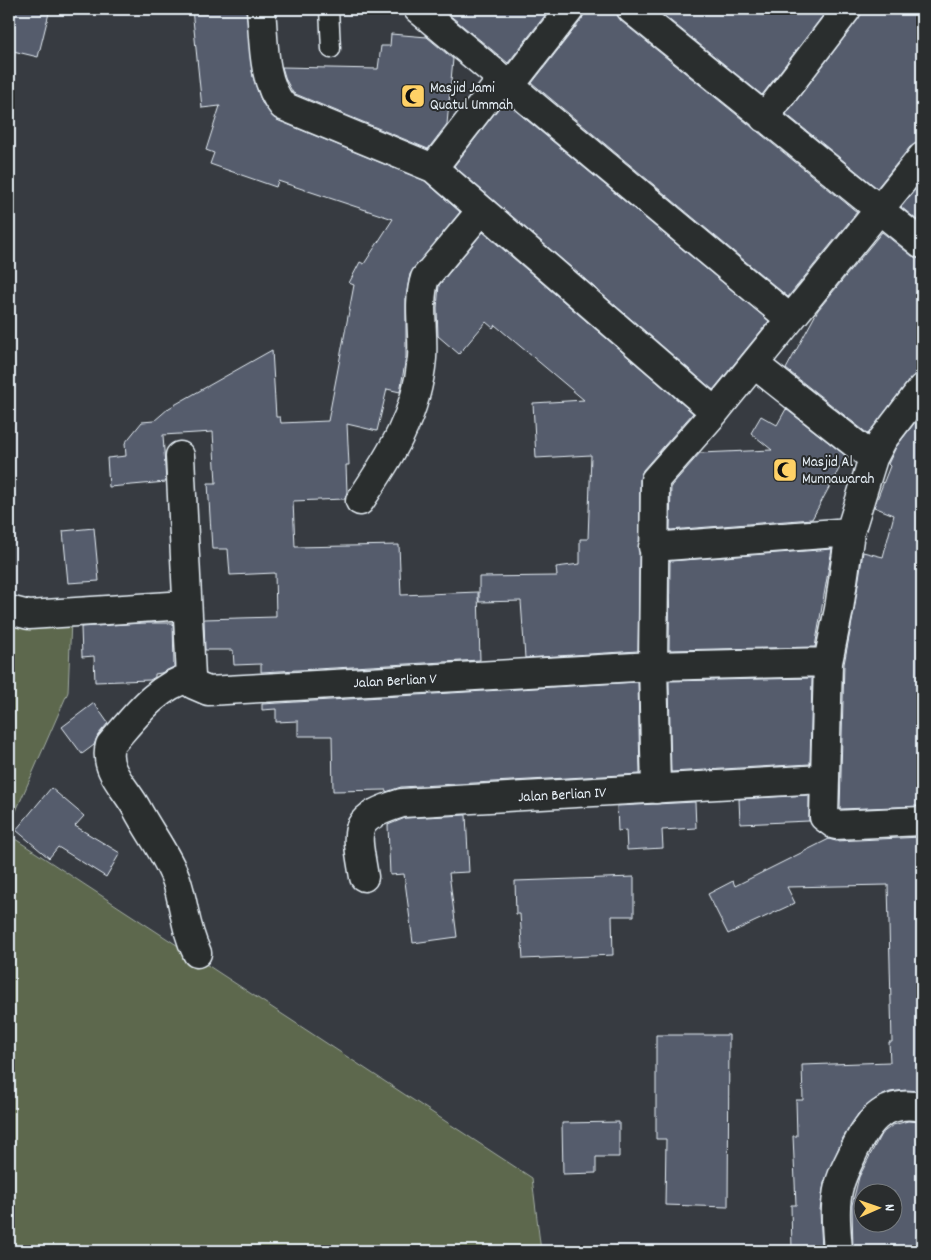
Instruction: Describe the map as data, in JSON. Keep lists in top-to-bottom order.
{
  "streets": {
    "street": ["Jalan Berlian V", "Jalan Berlian IV"]
  },
  "places": {
    "mosque": ["Masjid Jami Quatul Ummah", "Masjid Al Munnawarah"]
  },
  "north": "right"
}
